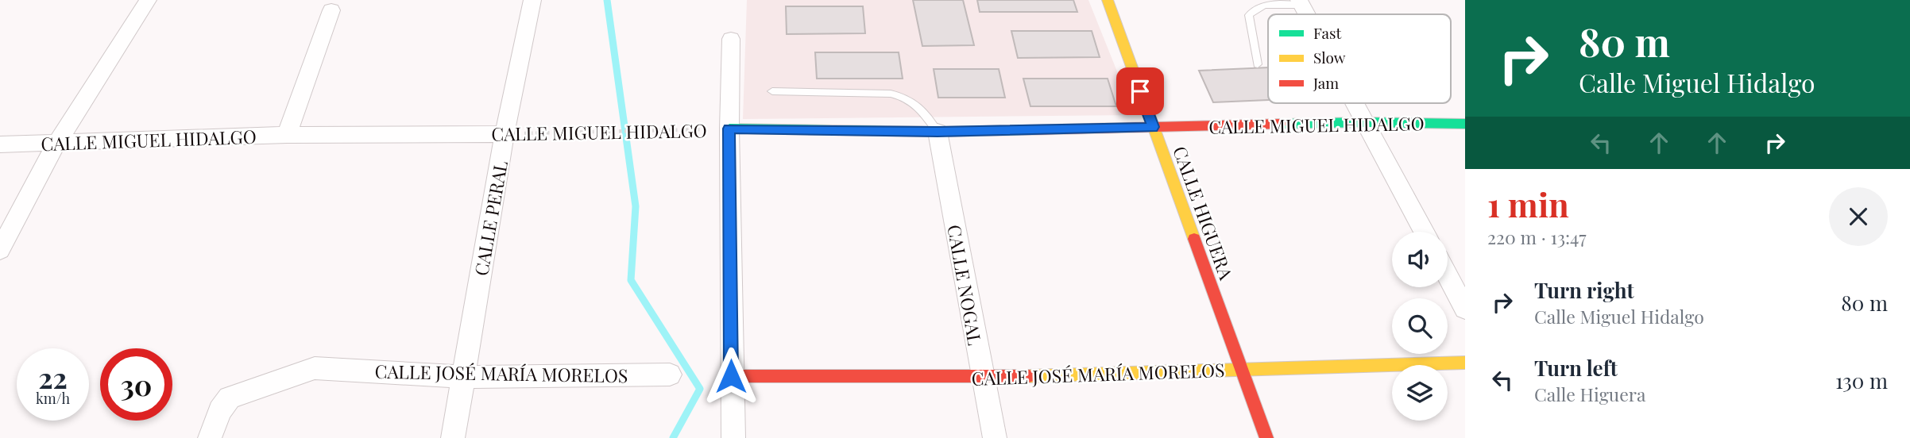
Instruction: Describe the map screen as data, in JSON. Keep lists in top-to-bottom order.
{
  "streets": {
    "street": [
      "CALLE MIGUEL HIDALGO",
      "CALLE HIGUERA",
      "CALLE PERAL",
      "CALLE NOGAL",
      "CALLE JOSÉ MARÍA MORELOS"
    ]
  },
  "crossings": [
    ["CALLE MIGUEL HIDALGO", "CALLE HIGUERA"],
    ["CALLE MIGUEL HIDALGO", "CALLE PERAL"],
    ["CALLE MIGUEL HIDALGO", "CALLE NOGAL"],
    ["CALLE HIGUERA", "CALLE JOSÉ MARÍA MORELOS"],
    ["CALLE PERAL", "CALLE JOSÉ MARÍA MORELOS"],
    ["CALLE NOGAL", "CALLE JOSÉ MARÍA MORELOS"]
  ],
  "legend": ["Fast", "Slow", "Jam"],
  "page": {
    "turn": ["80 m", "Calle Miguel Hidalgo"],
    "heading": ["1 min", "220 m · 13:47"],
    "list": [
      {
        "name": "Turn right",
        "note": "Calle Miguel Hidalgo",
        "value": "80 m"
      },
      {
        "name": "Turn left",
        "note": "Calle Higuera",
        "value": "130 m"
      }
    ],
    "speed": "22 km/h",
    "limit": "30"
  }
}
